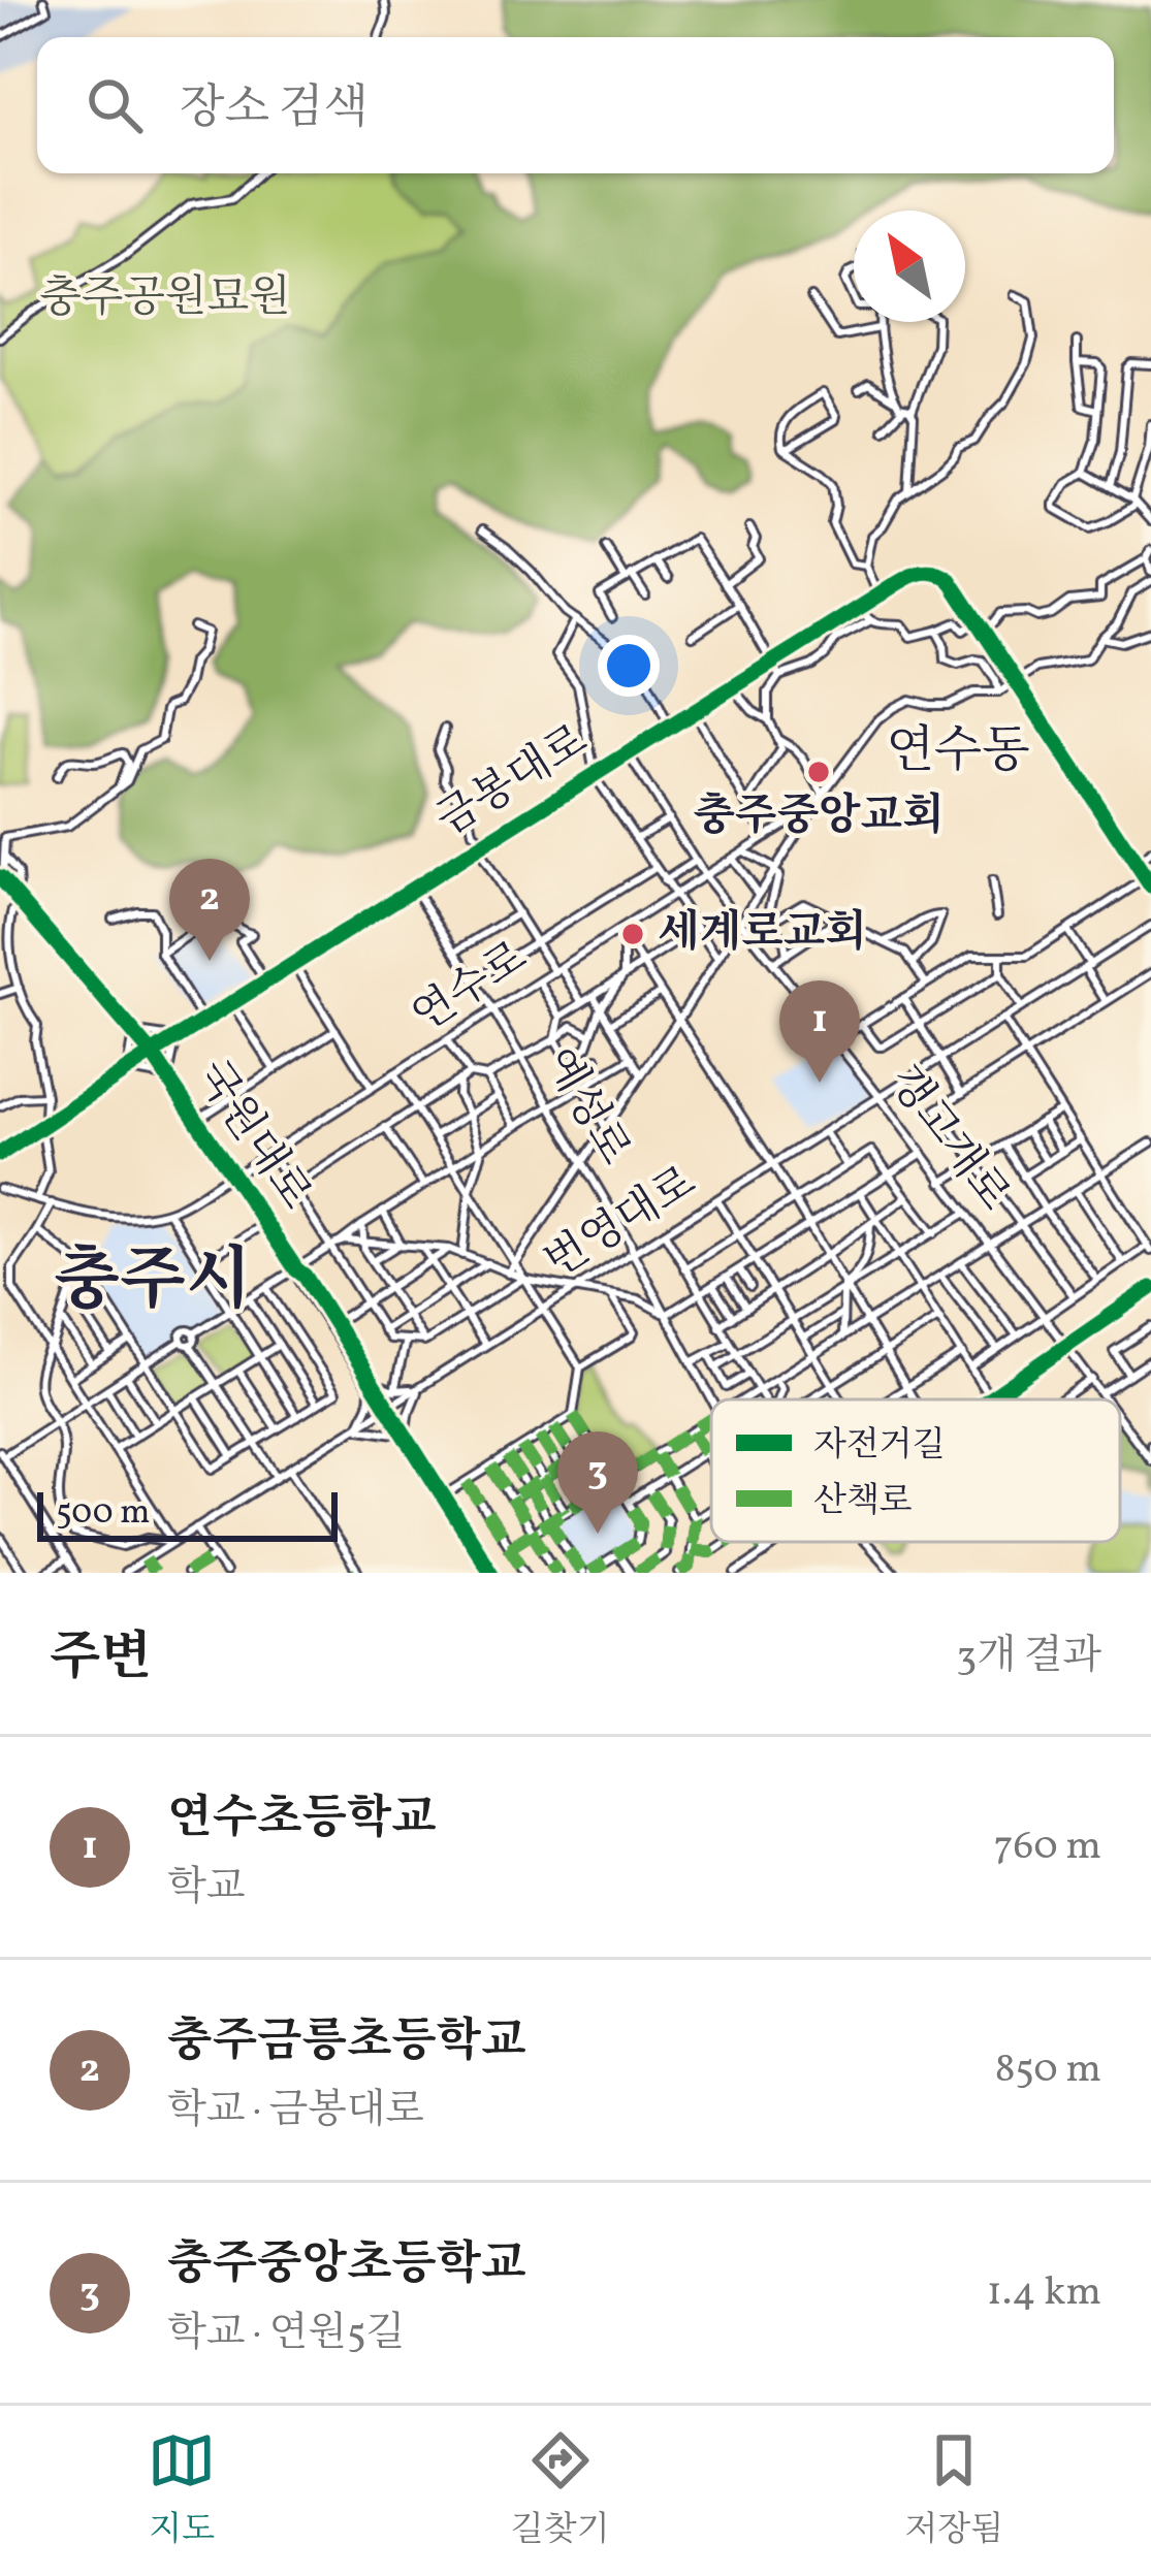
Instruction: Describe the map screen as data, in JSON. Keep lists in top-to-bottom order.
{
  "streets": {
    "street": [
      "금봉대로",
      "연수로",
      "예성로",
      "국원대로",
      "갱고개로",
      "번영대로"
    ]
  },
  "crossings": [
    ["금봉대로", "예성로"],
    ["금봉대로", "국원대로"],
    ["금봉대로", "갱고개로"],
    ["연수로", "예성로"],
    ["연수로", "국원대로"],
    ["연수로", "갱고개로"],
    ["예성로", "번영대로"],
    ["국원대로", "번영대로"],
    ["갱고개로", "번영대로"]
  ],
  "districts": ["연수동", "충주시"],
  "parks": ["충주공원묘원"],
  "places": ["충주중앙교회", "세계로교회"],
  "legend": ["자전거길", "산책로"],
  "scale_bar": "500 m",
  "north": "top left",
  "page": {
    "search": "장소 검색",
    "pins": ["2", "1", "3"],
    "scale": "500 m",
    "heading": ["주변", "3개 결과"],
    "list": [
      {
        "mark": "1",
        "name": "연수초등학교",
        "note": "학교",
        "value": "760 m"
      },
      {
        "mark": "2",
        "name": "충주금릉초등학교",
        "note": "학교 · 금봉대로",
        "value": "850 m"
      },
      {
        "mark": "3",
        "name": "충주중앙초등학교",
        "note": "학교 · 연원5길",
        "value": "1.4 km"
      }
    ],
    "nav": ["지도", "길찾기", "저장됨"]
  }
}
